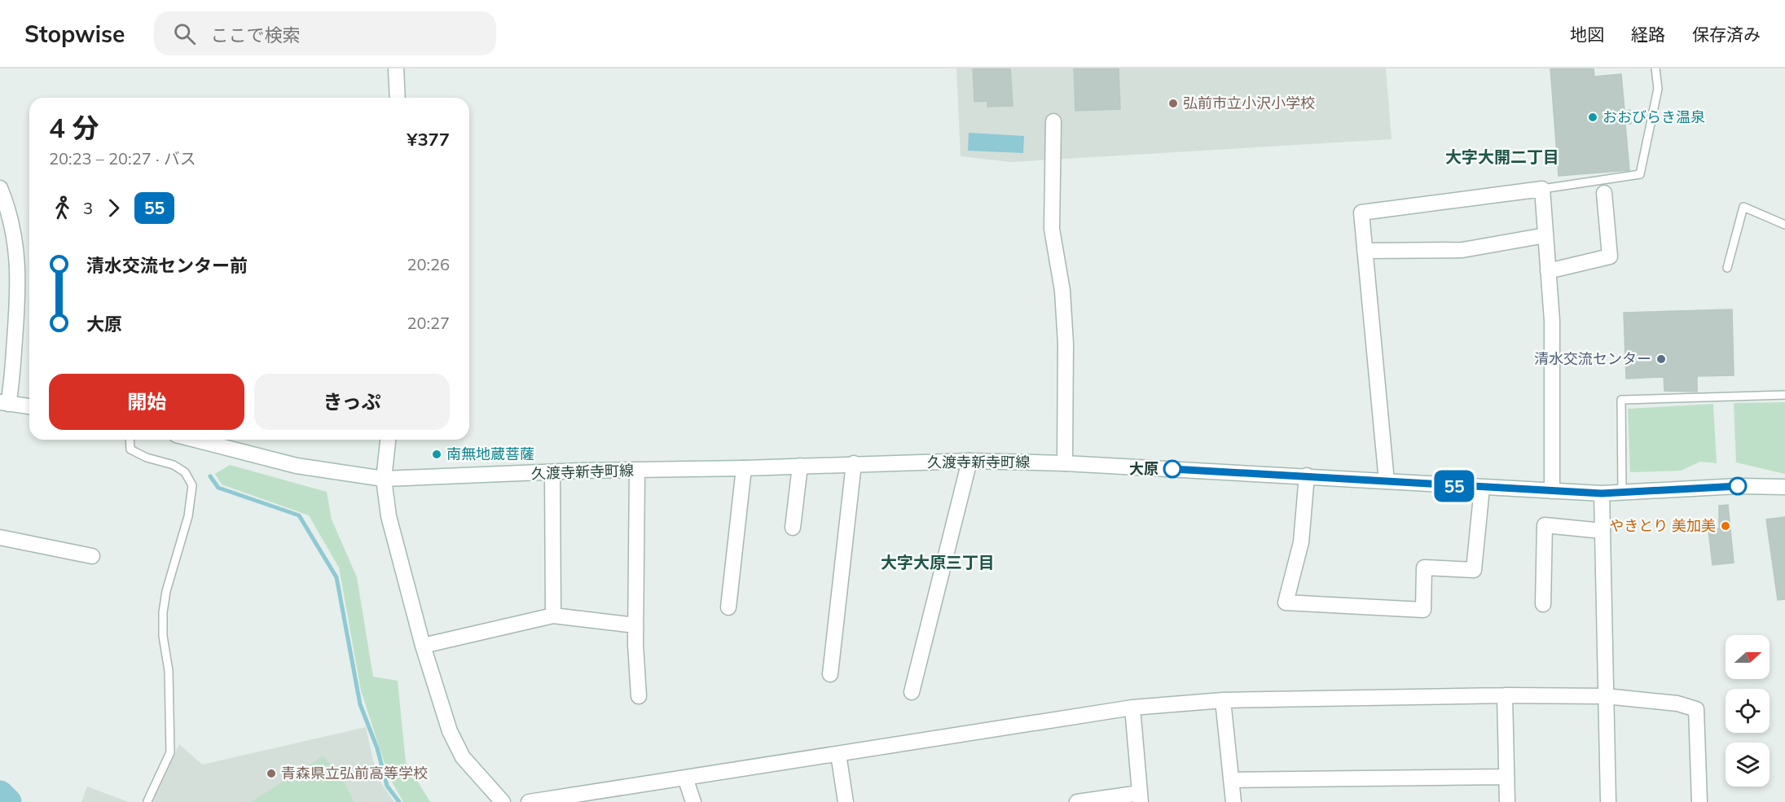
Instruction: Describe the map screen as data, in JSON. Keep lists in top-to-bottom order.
{
  "streets": {
    "street": ["久渡寺新寺町線"]
  },
  "districts": ["大字大開二丁目", "大字大原三丁目"],
  "places": [
    "弘前市立小沢小学校",
    "おおびらき温泉",
    "清水交流センター",
    "南無地蔵菩薩",
    "大原",
    "やきとり 美加美",
    "青森県立弘前高等学校"
  ],
  "lines": ["bus line 55"],
  "north": "right",
  "page": {
    "header": "Stopwise",
    "search": "ここで検索",
    "nav": ["地図", "経路", "保存済み"],
    "on_map": "55",
    "heading": ["4 分", "20:23 – 20:27 · バス", "¥377"],
    "legs": ["3", "55"],
    "list": [
      {
        "name": "清水交流センター前",
        "value": "20:26"
      },
      {
        "name": "大原",
        "value": "20:27"
      }
    ],
    "buttons": ["開始", "きっぷ"]
  }
}
